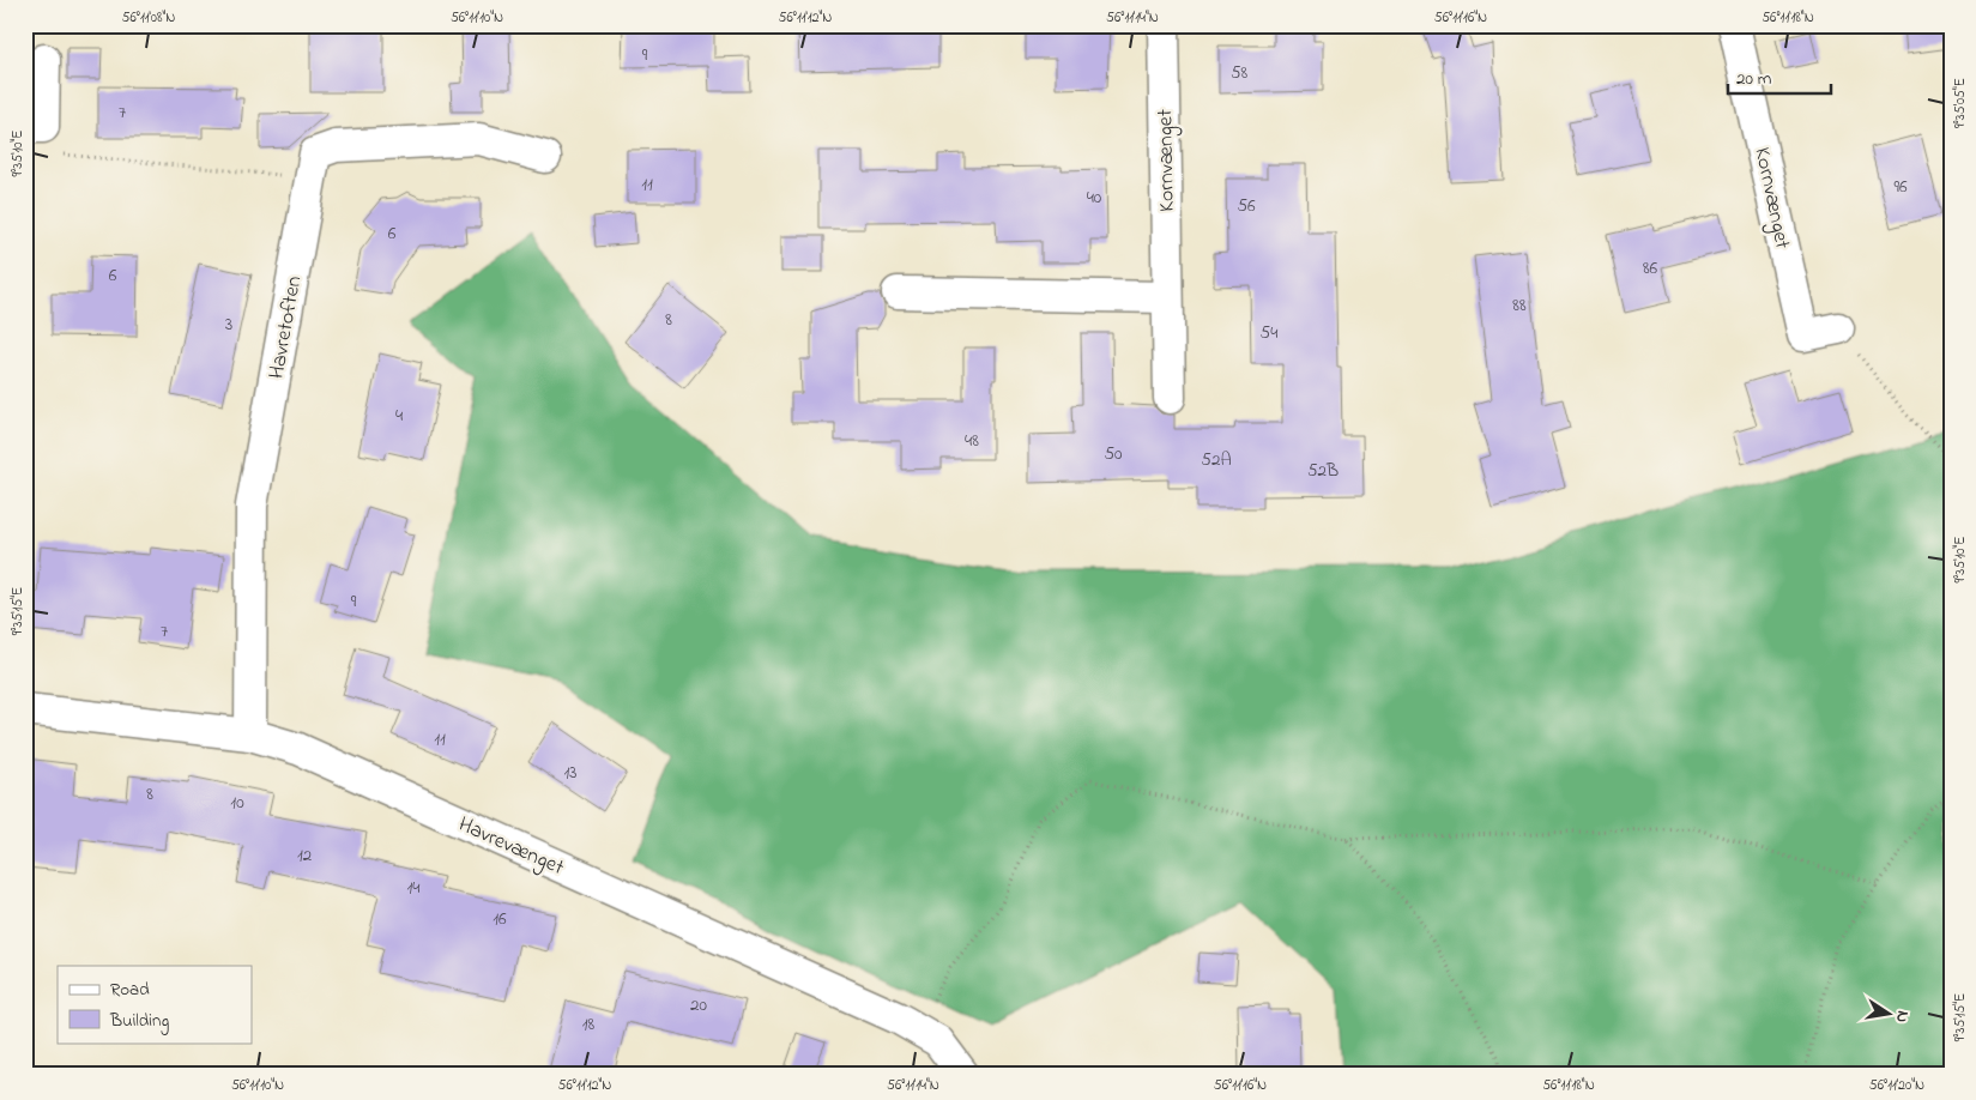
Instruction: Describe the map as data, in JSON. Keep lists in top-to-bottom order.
{
  "streets": {
    "street": ["Kornvænget", "Havretoften", "Havrevænget"]
  },
  "crossings": [
    ["Havretoften", "Havrevænget"]
  ],
  "house_numbers": [
    "9",
    "58",
    "7",
    "11",
    "96",
    "40",
    "56",
    "6",
    "86",
    "6",
    "88",
    "8",
    "3",
    "54",
    "4",
    "48",
    "50",
    "52A",
    "52B",
    "9",
    "7",
    "11",
    "13",
    "8",
    "10",
    "12",
    "14",
    "16",
    "20",
    "18"
  ],
  "legend": ["Road", "Building"],
  "scale_bar": "20 m",
  "north": "right",
  "coordinates": [
    "56°11'08\"N",
    "56°11'10\"N",
    "56°11'12\"N",
    "56°11'14\"N",
    "56°11'16\"N",
    "56°11'18\"N",
    "9°35'05\"E",
    "9°35'10\"E",
    "9°35'15\"E",
    "56°11'20\"N"
  ]
}
